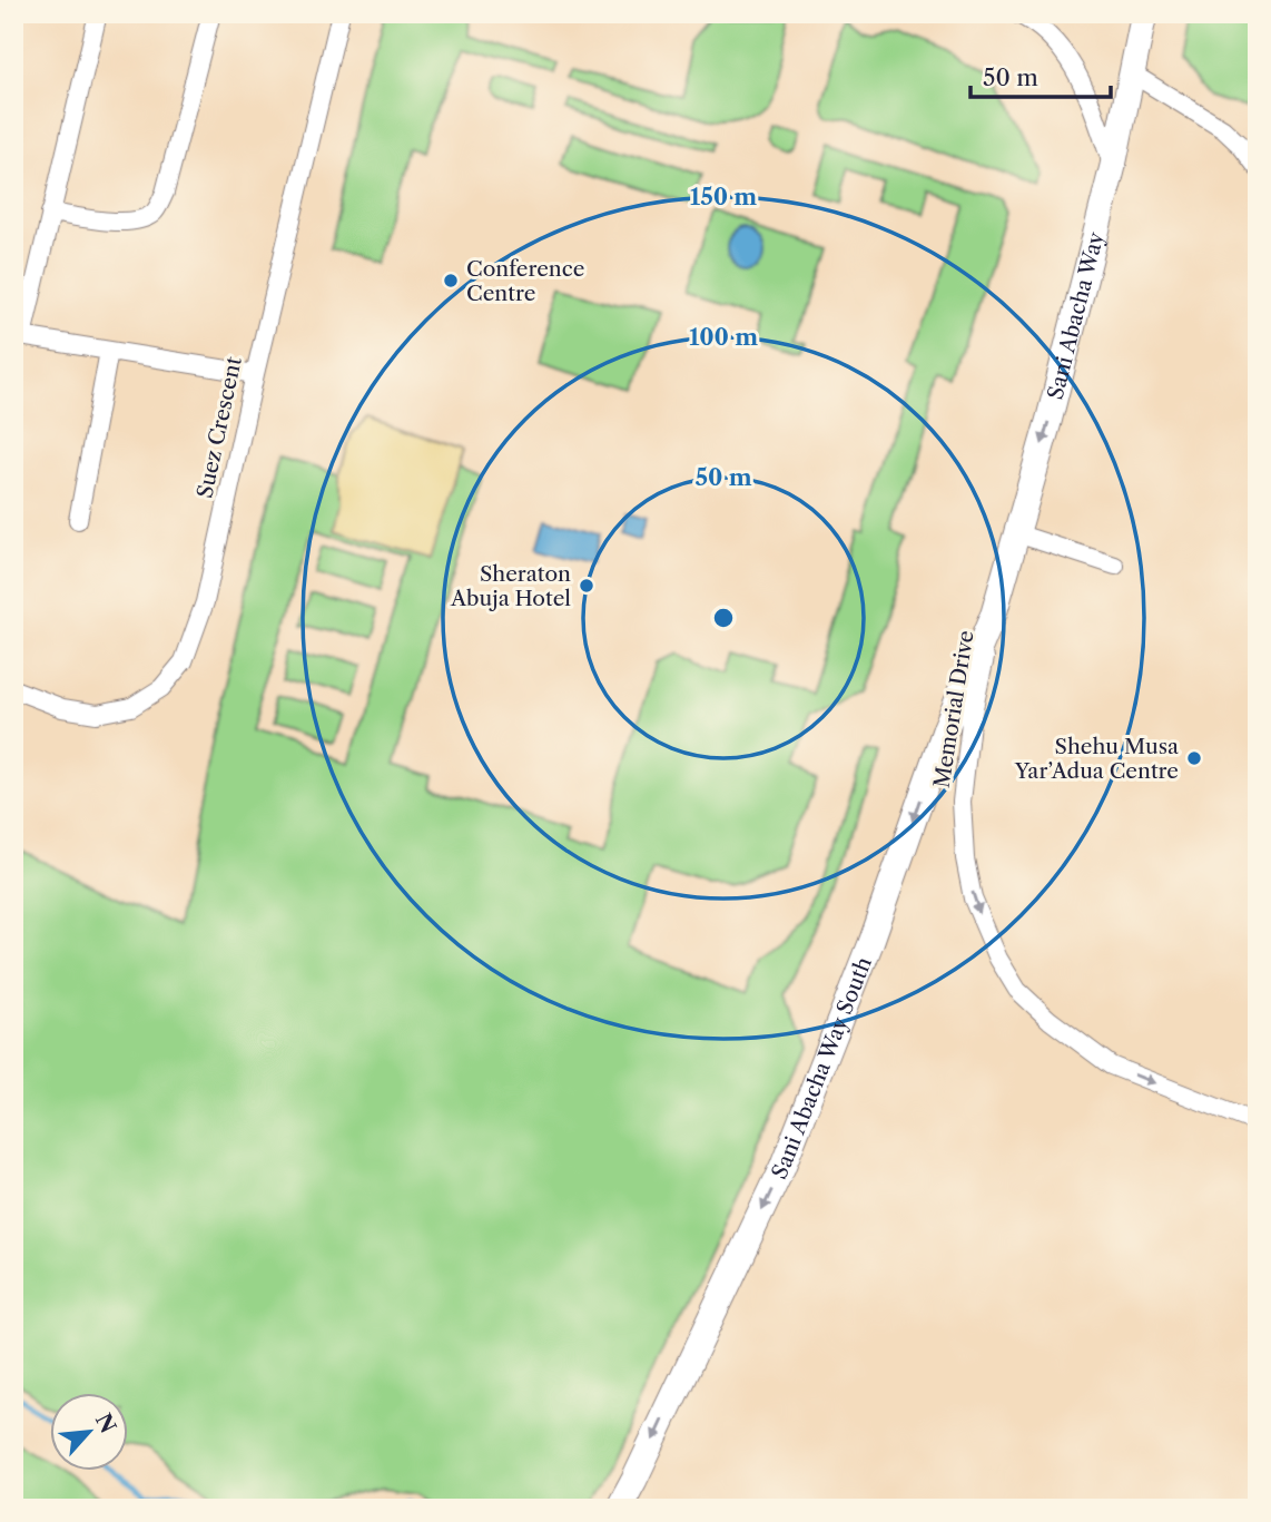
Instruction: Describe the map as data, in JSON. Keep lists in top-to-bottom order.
{
  "streets": {
    "highway": ["Sani Abacha Way", "Sani Abacha Way South"],
    "street": ["Suez Crescent", "Memorial Drive"]
  },
  "crossings": [
    ["Sani Abacha Way", "Memorial Drive"],
    ["Sani Abacha Way", "Sani Abacha Way South"],
    ["Memorial Drive", "Sani Abacha Way South"]
  ],
  "one_way": ["Sani Abacha Way", "Memorial Drive", "Sani Abacha Way South"],
  "places": ["Conference Centre", "Sheraton Abuja Hotel", "Shehu Musa Yar’Adua Centre"],
  "scale_bar": "50 m",
  "north": "top right",
  "rings": ["150 m", "100 m", "50 m"]
}
